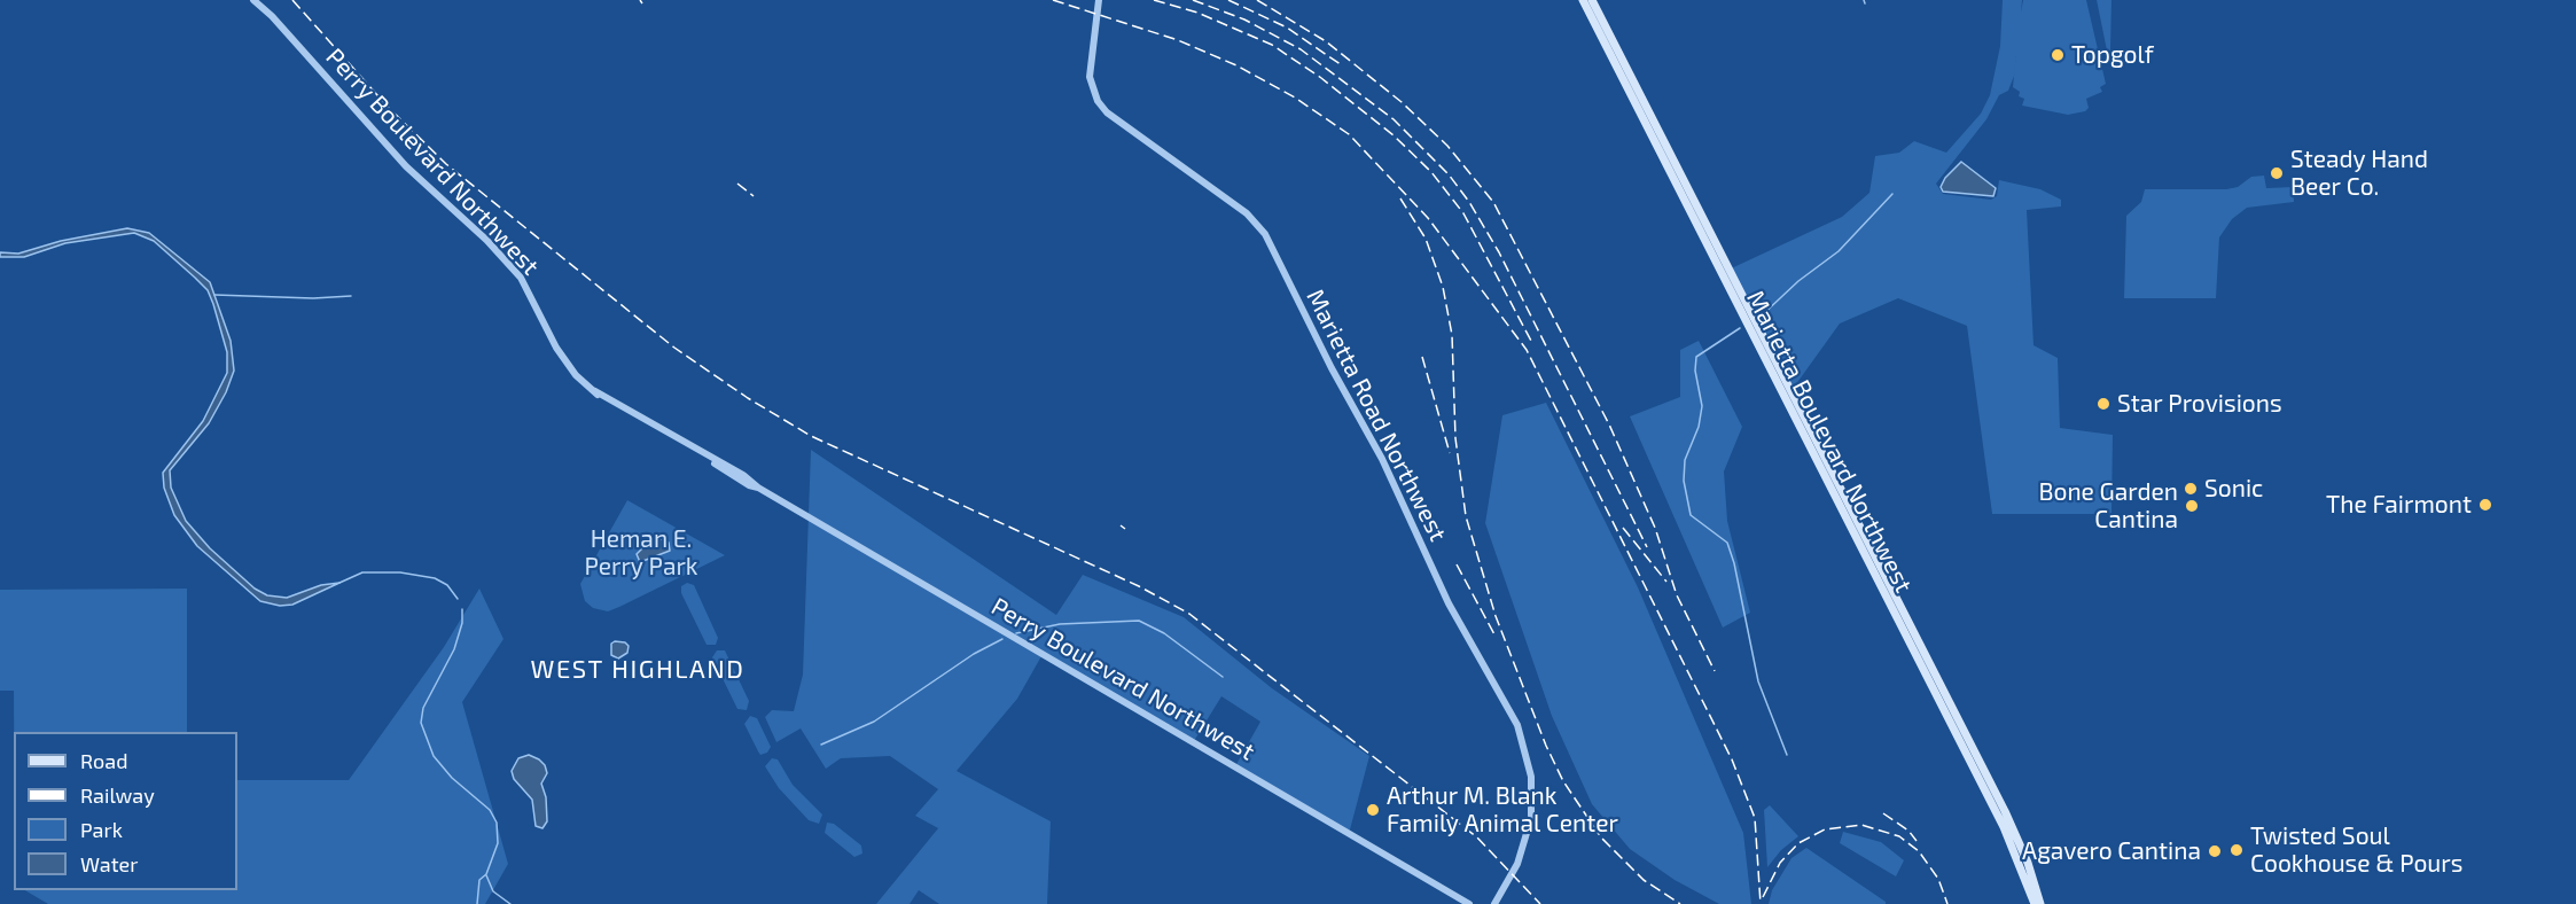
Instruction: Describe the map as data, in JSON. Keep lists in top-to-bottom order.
{
  "streets": {
    "main road": ["Marietta Boulevard Northwest"],
    "street": ["Perry Boulevard Northwest", "Marietta Road Northwest"]
  },
  "districts": ["WEST HIGHLAND"],
  "parks": ["Heman E. Perry Park"],
  "places": [
    "Topgolf",
    "Steady Hand Beer Co.",
    "Star Provisions",
    "Sonic",
    "The Fairmont",
    "Bone Garden Cantina",
    "Arthur M. Blank Family Animal Center",
    "Twisted Soul Cookhouse & Pours",
    "Agavero Cantina"
  ],
  "legend": [
    "Road",
    "Railway",
    "Park",
    "Water"
  ]
}
